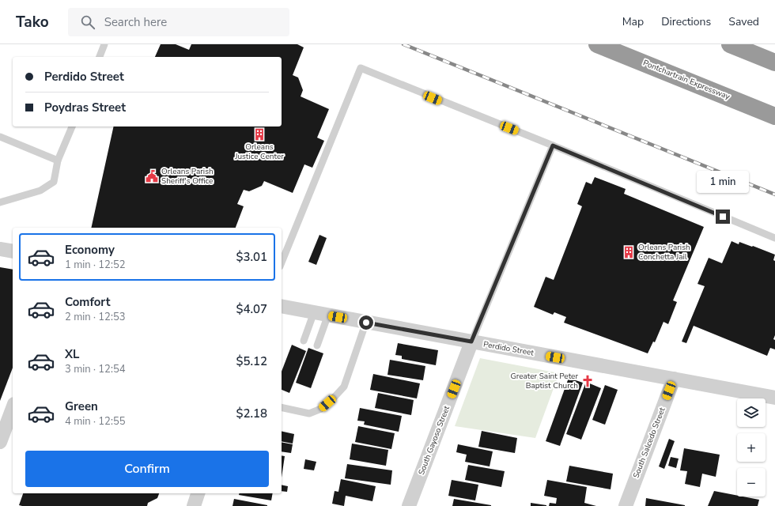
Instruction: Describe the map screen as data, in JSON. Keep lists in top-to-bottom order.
{
  "streets": {
    "highway": ["Pontchartrain Expressway"],
    "street": ["Perdido Street", "South Gayoso Street", "South Salcedo Street"]
  },
  "crossings": [
    ["Perdido Street", "South Gayoso Street"],
    ["Perdido Street", "South Salcedo Street"]
  ],
  "places": {
    "building": ["Orleans Justice Center", "Orleans Parish Conchetta Jail"],
    "public building": ["Orleans Parish Sheriff's Office"],
    "church": ["Greater Saint Peter Baptist Church"]
  },
  "page": {
    "header": "Tako",
    "search": "Search here",
    "nav": ["Map", "Directions", "Saved"],
    "banner": ["Perdido Street", "Poydras Street"],
    "bubble": "1 min",
    "list": [
      {
        "name": "Economy",
        "note": "1 min · 12:52",
        "value": "$3.01"
      },
      {
        "name": "Comfort",
        "note": "2 min · 12:53",
        "value": "$4.07"
      },
      {
        "name": "XL",
        "note": "3 min · 12:54",
        "value": "$5.12"
      },
      {
        "name": "Green",
        "note": "4 min · 12:55",
        "value": "$2.18"
      }
    ],
    "map_buttons": ["+", "−"],
    "buttons": "Confirm"
  }
}
